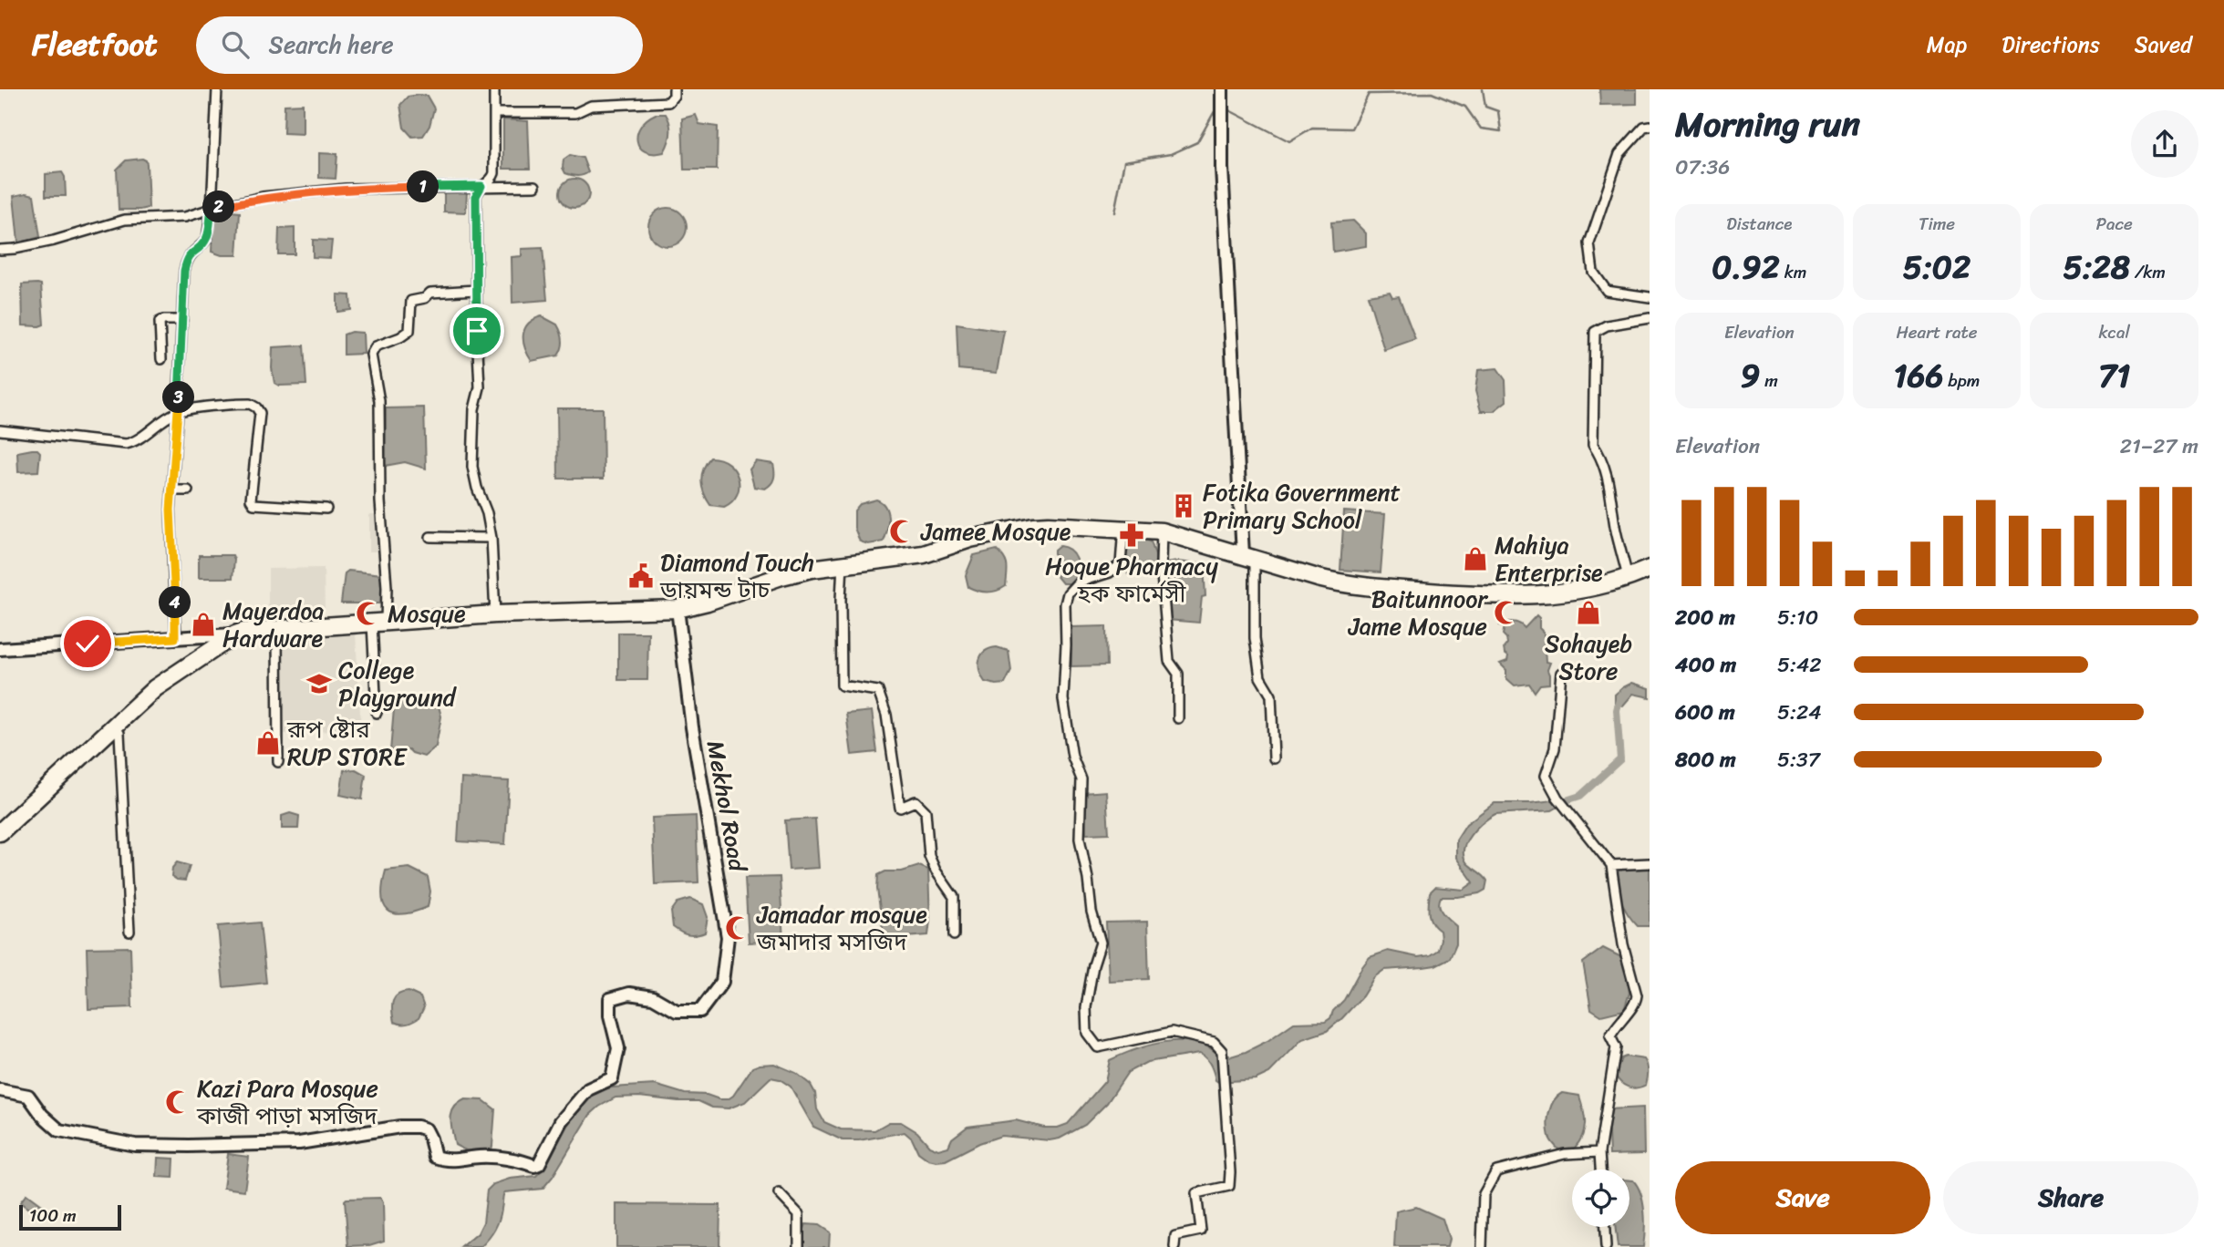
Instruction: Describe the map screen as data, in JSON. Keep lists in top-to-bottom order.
{
  "streets": {
    "street": ["Mekhol Road"]
  },
  "places": {
    "building": ["Fotika Government Primary School"],
    "mosque": [
      "Jamee Mosque",
      "Baitunnoor Jame Mosque",
      "Mosque",
      "Jamadar mosque জমাদার মসজিদ",
      "Kazi Para Mosque কাজী পাড়া মসজিদ"
    ],
    "pharmacy": ["Hoque Pharmacy হক ফার্মেসী"],
    "shop": [
      "Mahiya Enterprise",
      "Sohayeb Store",
      "Mayerdoa Hardware",
      "রূপ ষ্টোর RUP STORE"
    ],
    "public building": ["Diamond Touch ডায়মন্ড টাচ"],
    "school or university": ["College Playground"]
  },
  "scale_bar": "100 m",
  "page": {
    "header": "Fleetfoot",
    "search": "Search here",
    "nav": ["Map", "Directions", "Saved"],
    "heading": ["Morning run", "07:36"],
    "pins": [
      "1",
      "2",
      "3",
      "4"
    ],
    "stats": [
      ["Distance", "0.92 km"],
      ["Time", "5:02"],
      ["Pace", "5:28 /km"],
      ["Elevation", "9 m"],
      ["Heart rate", "166 bpm"],
      ["kcal", "71"]
    ],
    "chart": ["Elevation", "21–27 m"],
    "list": [
      {
        "name": "200 m",
        "note": "5:10"
      },
      {
        "name": "400 m",
        "note": "5:42"
      },
      {
        "name": "600 m",
        "note": "5:24"
      },
      {
        "name": "800 m",
        "note": "5:37"
      }
    ],
    "buttons": ["Save", "Share"],
    "scale": "100 m"
  }
}
